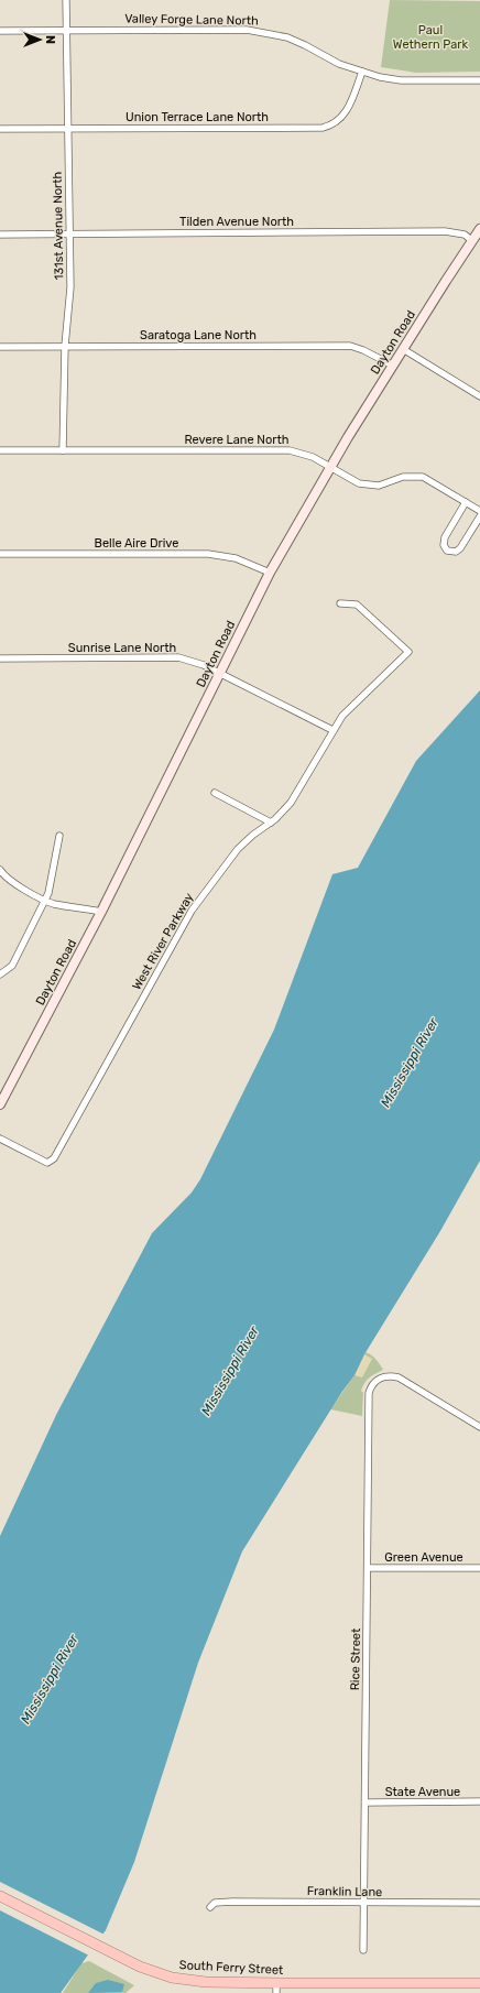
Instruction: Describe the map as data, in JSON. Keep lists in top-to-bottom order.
{
  "streets": {
    "highway": ["South Ferry Street"],
    "main road": ["Dayton Road"],
    "street": [
      "Valley Forge Lane North",
      "Union Terrace Lane North",
      "Tilden Avenue North",
      "131st Avenue North",
      "Saratoga Lane North",
      "Revere Lane North",
      "Belle Aire Drive",
      "Sunrise Lane North",
      "West River Parkway",
      "Green Avenue",
      "Rice Street",
      "State Avenue",
      "Franklin Lane"
    ]
  },
  "crossings": [
    ["Valley Forge Lane North", "Union Terrace Lane North"],
    ["Valley Forge Lane North", "131st Avenue North"],
    ["Union Terrace Lane North", "131st Avenue North"],
    ["Tilden Avenue North", "131st Avenue North"],
    ["Tilden Avenue North", "Dayton Road"],
    ["131st Avenue North", "Saratoga Lane North"],
    ["131st Avenue North", "Revere Lane North"],
    ["Saratoga Lane North", "Dayton Road"],
    ["Dayton Road", "Revere Lane North"],
    ["Dayton Road", "Belle Aire Drive"],
    ["Dayton Road", "Sunrise Lane North"],
    ["Sunrise Lane North", "West River Parkway"],
    ["Green Avenue", "Rice Street"],
    ["Rice Street", "State Avenue"],
    ["Rice Street", "Franklin Lane"]
  ],
  "water": ["Mississippi River"],
  "parks": ["Paul Wethern Park"],
  "north": "right"
}
